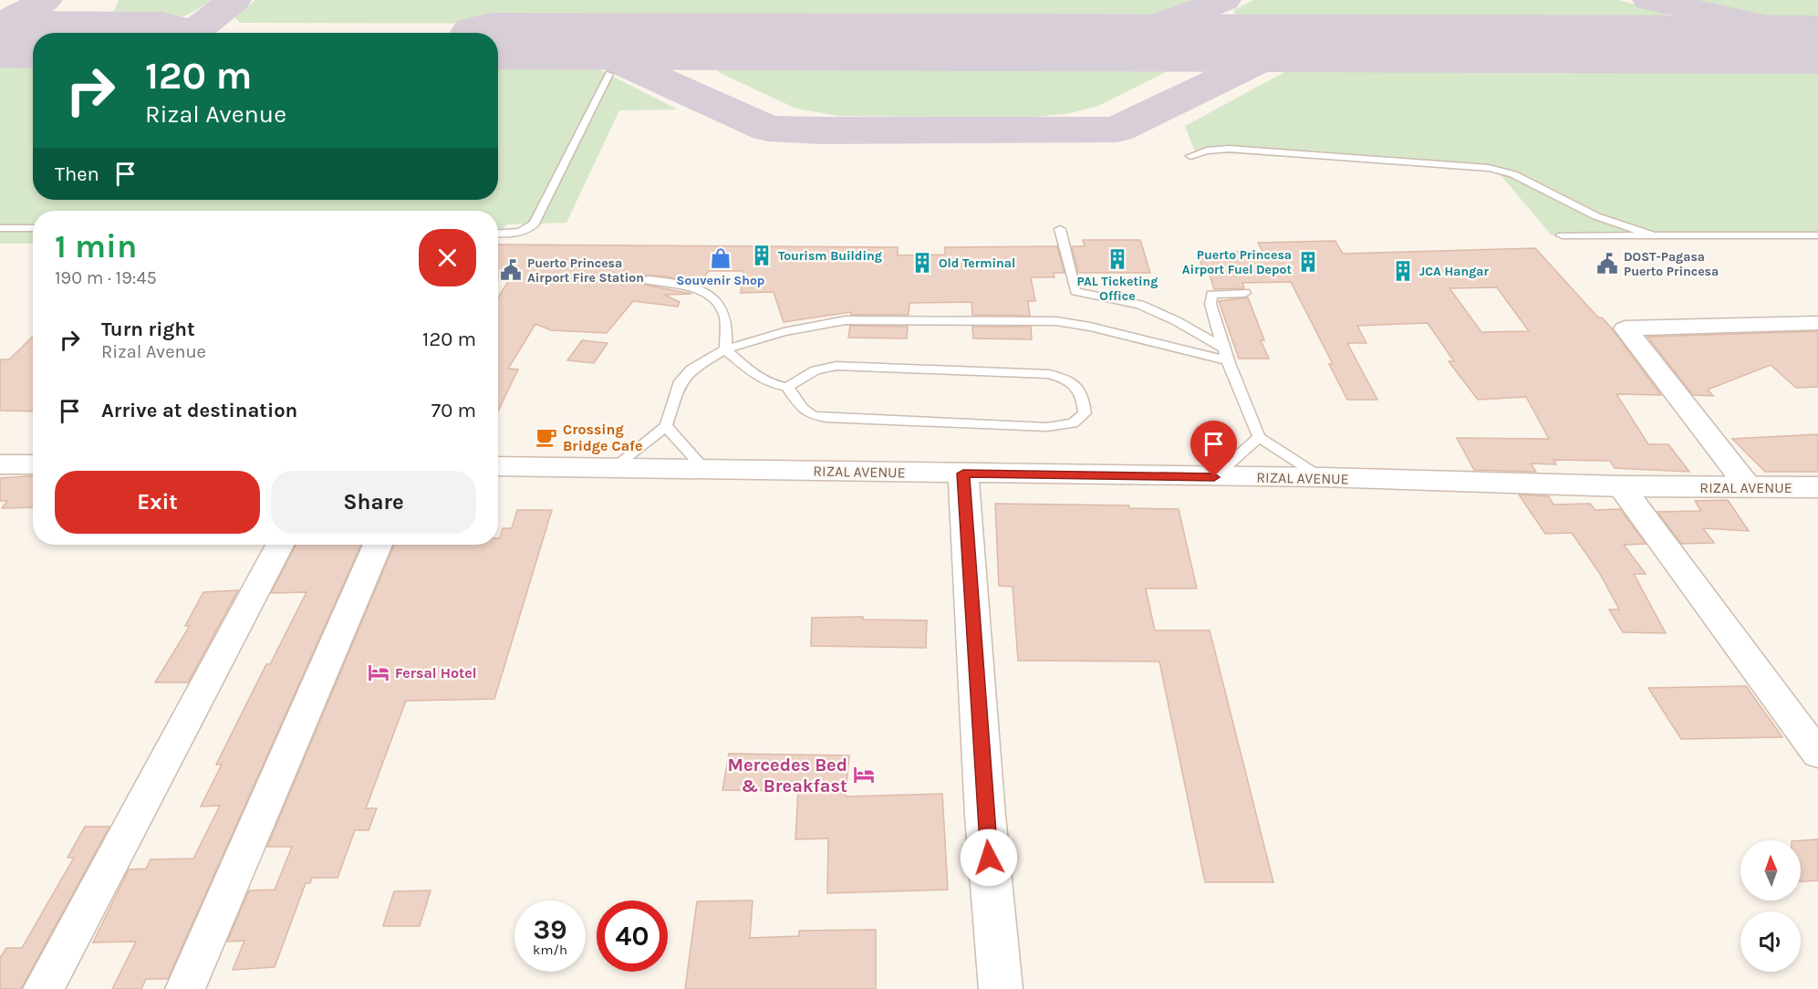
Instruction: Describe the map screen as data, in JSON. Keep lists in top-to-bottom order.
{
  "streets": {
    "street": ["RIZAL AVENUE"]
  },
  "places": {
    "building": [
      "Tourism Building",
      "PAL Ticketing Office",
      "Puerto Princesa Airport Fuel Depot",
      "Old Terminal",
      "JCA Hangar"
    ],
    "shop": ["Souvenir Shop"],
    "public building": ["DOST-Pagasa Puerto Princesa", "Puerto Princesa Airport Fire Station"],
    "cafe": ["Crossing Bridge Cafe"],
    "hotel": ["Fersal Hotel", "Mercedes Bed & Breakfast"]
  },
  "north": "top",
  "page": {
    "turn": ["120 m", "Rizal Avenue"],
    "then": "Then",
    "heading": ["1 min", "190 m · 19:45"],
    "list": [
      {
        "name": "Turn right",
        "note": "Rizal Avenue",
        "value": "120 m"
      },
      {
        "name": "Arrive at destination",
        "value": "70 m"
      }
    ],
    "buttons": ["Exit", "Share"],
    "speed": "39 km/h",
    "limit": "40"
  }
}
